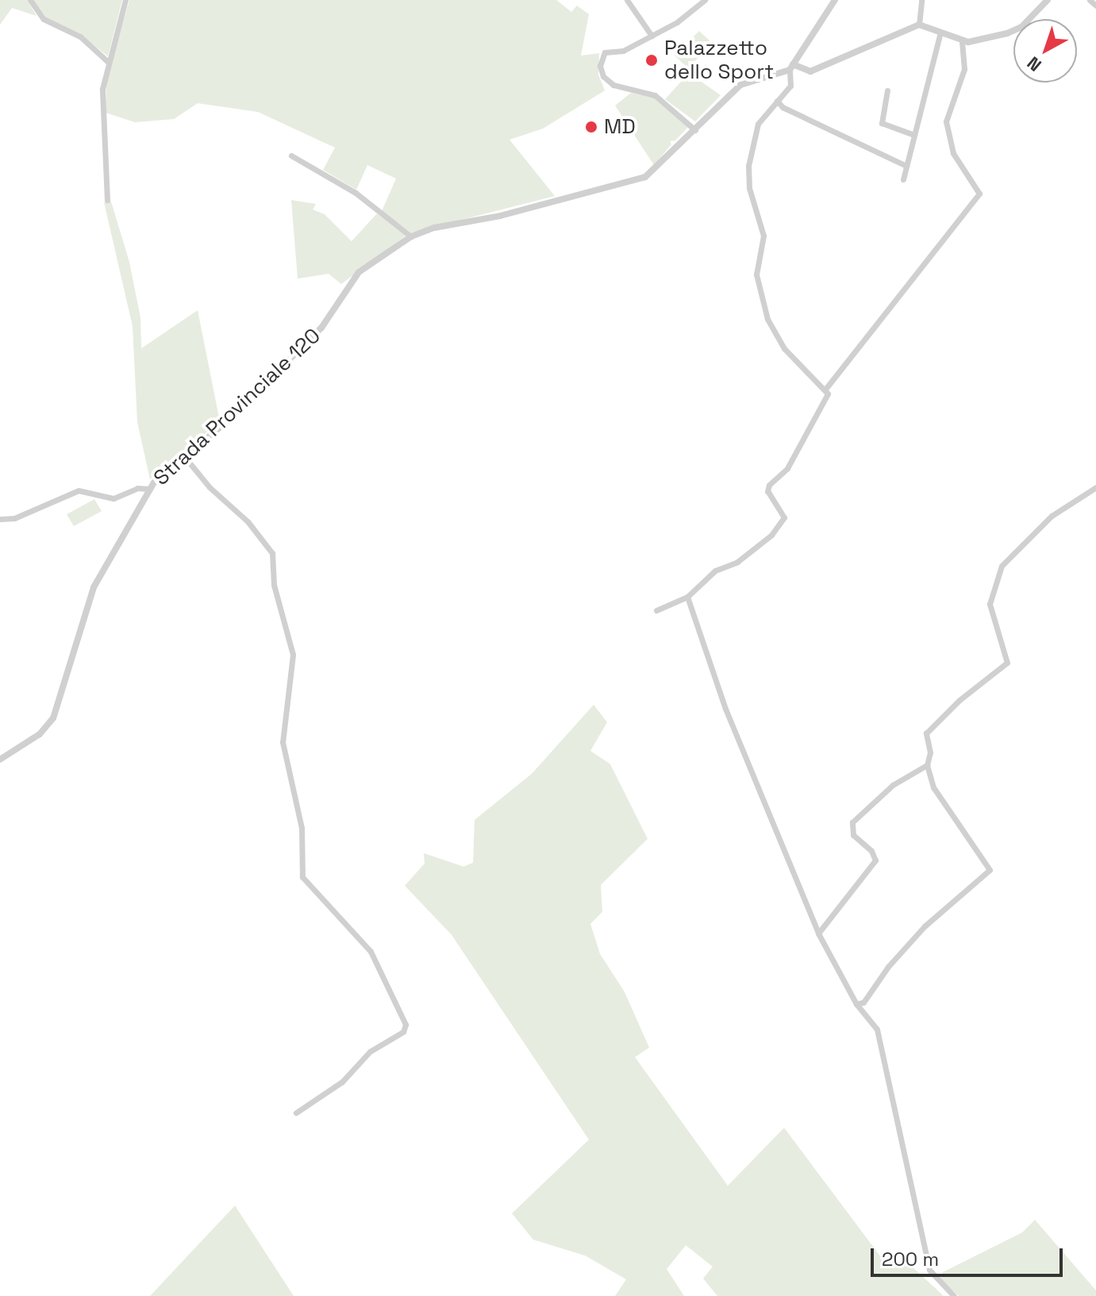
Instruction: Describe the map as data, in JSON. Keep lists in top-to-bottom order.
{
  "streets": {
    "street": ["Strada Provinciale 120"]
  },
  "places": ["Palazzetto dello Sport", "MD"],
  "scale_bar": "200 m",
  "north": "bottom left"
}
